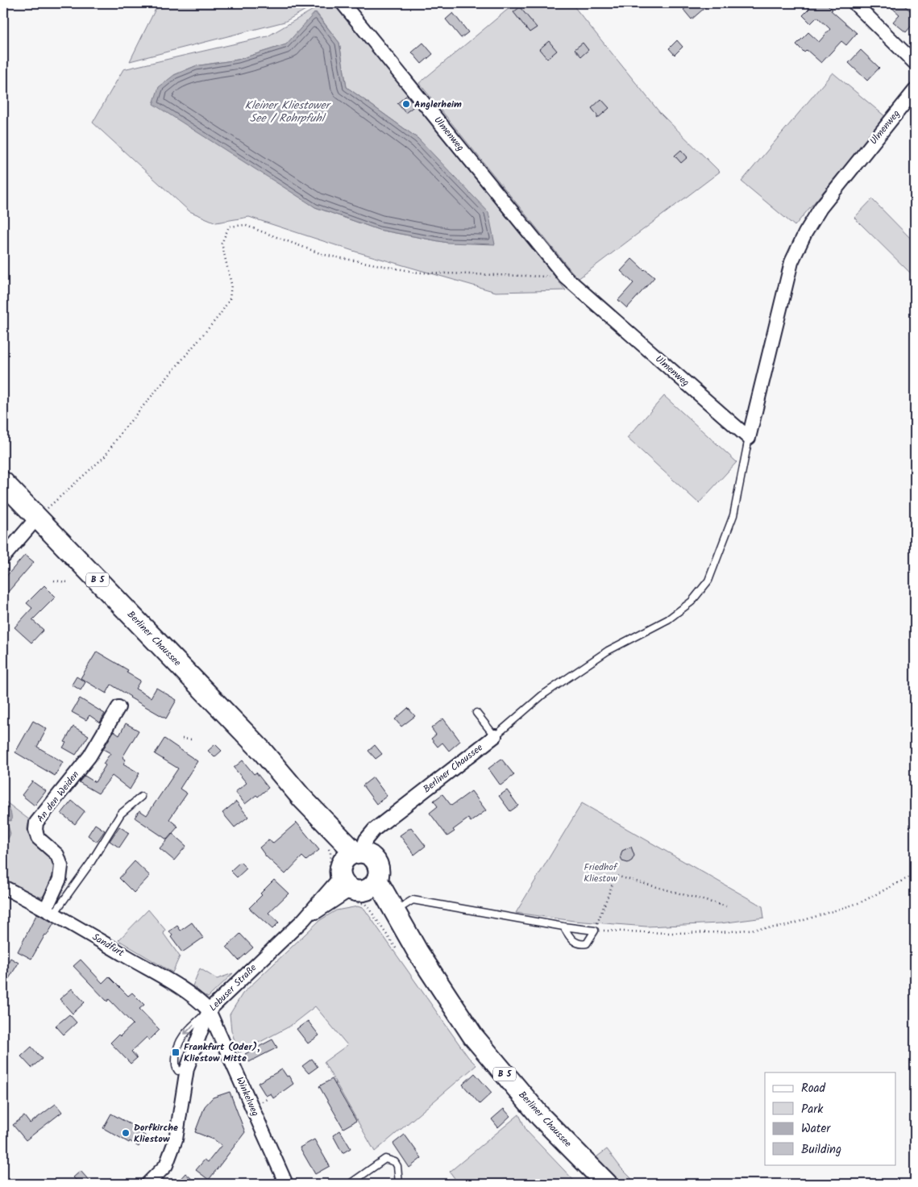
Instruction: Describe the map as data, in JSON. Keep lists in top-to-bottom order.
{
  "streets": {
    "main road": ["B 5", "Berliner Chaussee"],
    "street": [
      "Ulmenweg",
      "An den Weiden",
      "Sandfurt",
      "Lebuser Straße",
      "Winkelweg"
    ]
  },
  "crossings": [
    ["Berliner Chaussee", "Lebuser Straße"],
    ["An den Weiden", "Sandfurt"],
    ["Sandfurt", "Lebuser Straße"],
    ["Sandfurt", "Winkelweg"],
    ["Lebuser Straße", "Winkelweg"]
  ],
  "water": ["Kleiner Kliestower See / Rohrpfuhl"],
  "parks": ["Friedhof Kliestow"],
  "places": {
    "other": ["Anglerheim", "Dorfkirche Kliestow"],
    "transit": ["Frankfurt (Oder), Kliestow Mitte"]
  },
  "legend": [
    "Road",
    "Park",
    "Water",
    "Building"
  ]
}
